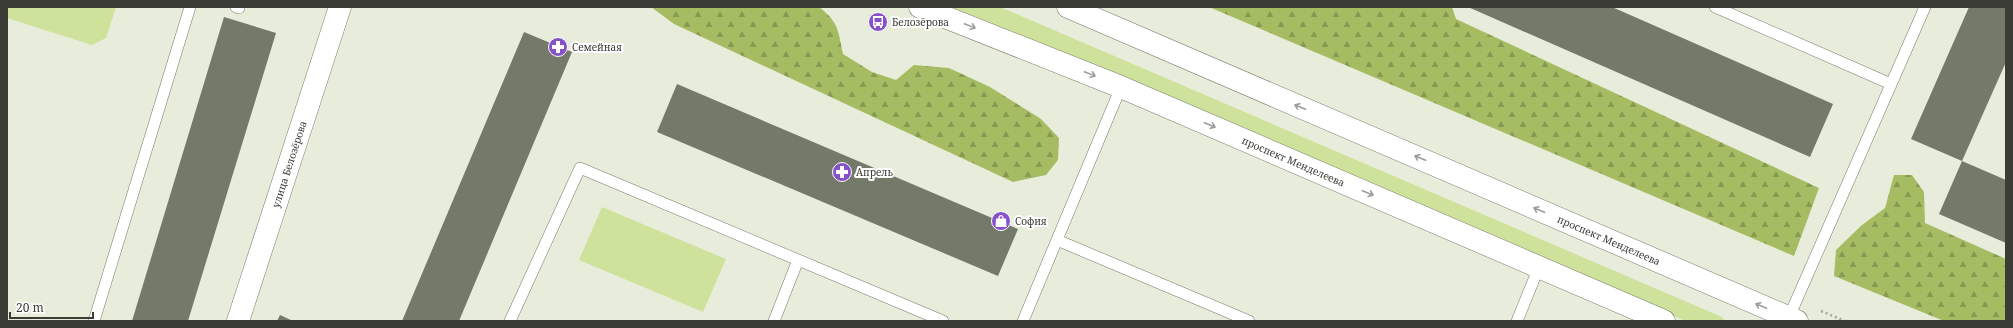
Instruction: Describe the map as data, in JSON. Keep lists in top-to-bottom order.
{
  "streets": {
    "main road": ["проспект Менделеева", "улица Белозёрова"]
  },
  "places": {
    "bus stop": ["Белозёрова"],
    "pharmacy": ["Семейная", "Апрель"],
    "shop": ["София"]
  },
  "scale_bar": "20 m"
}
